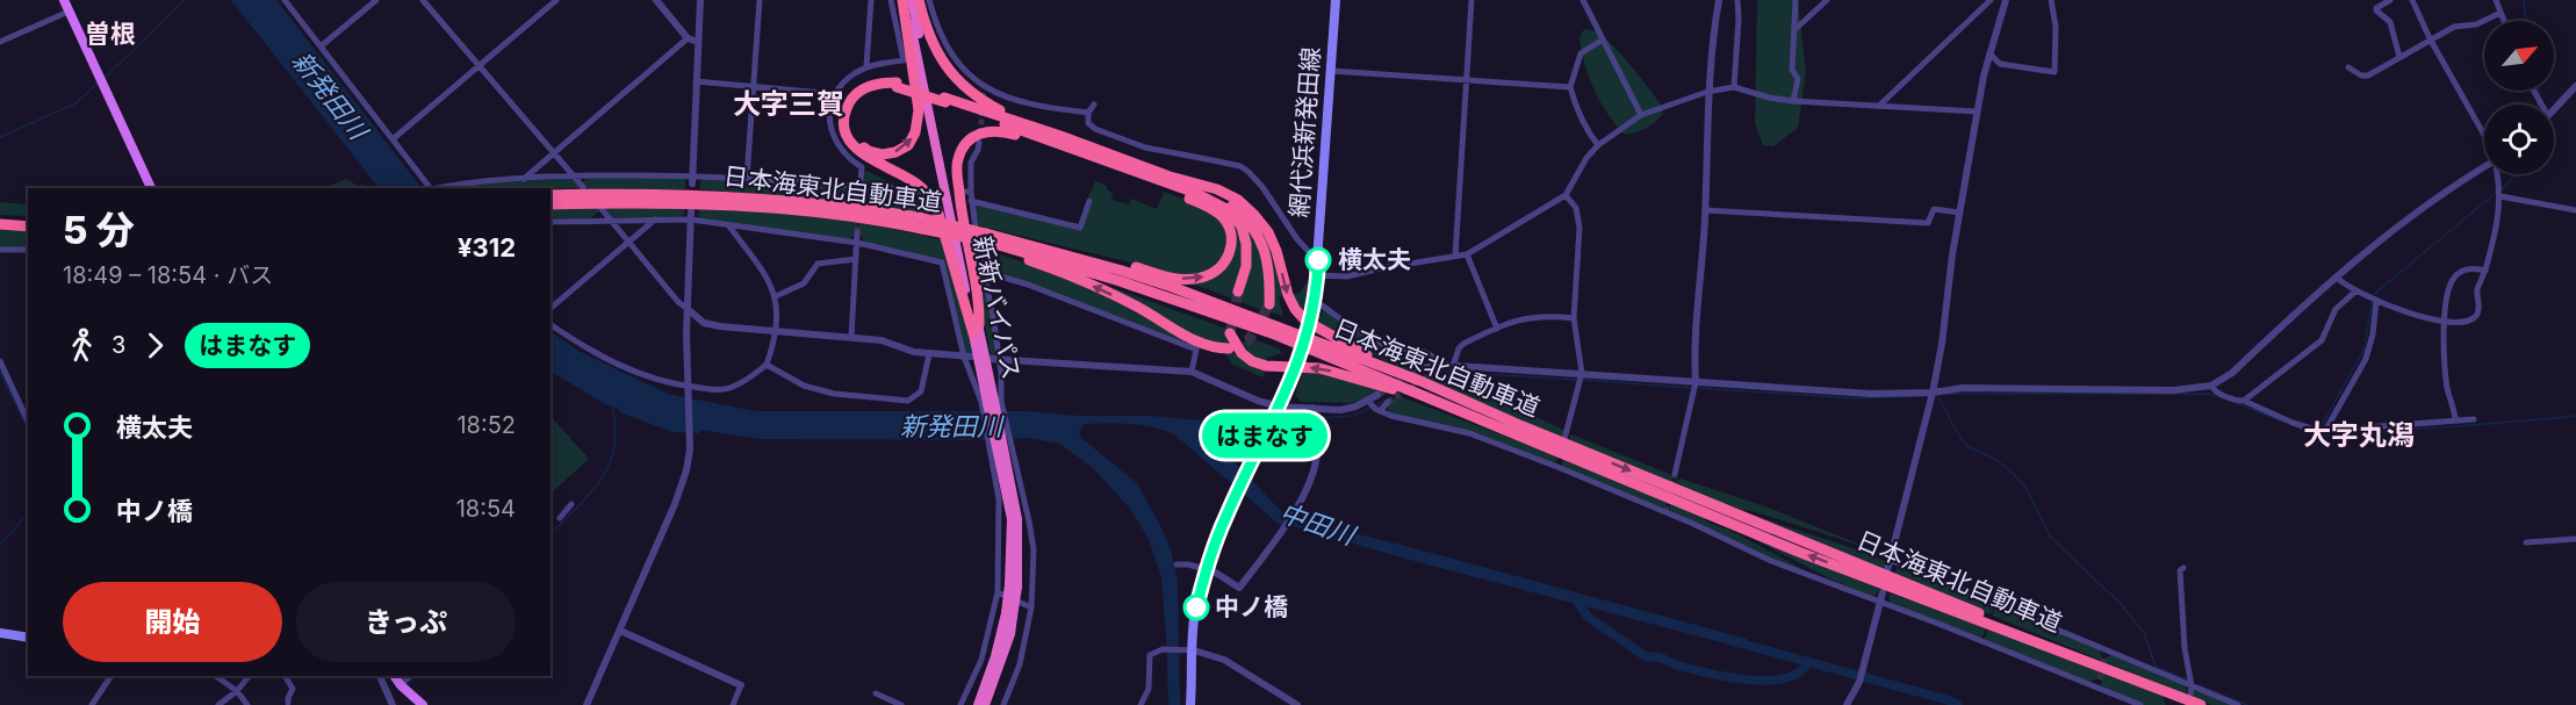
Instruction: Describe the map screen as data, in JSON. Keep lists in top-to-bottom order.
{
  "streets": {
    "highway": ["日本海東北自動車道", "新新バイパス"],
    "main road": ["網代浜新発田線"]
  },
  "districts": ["曽根", "大字三賀", "大字丸潟"],
  "water": ["新発田川", "中田川"],
  "places": ["横太夫", "中ノ橋"],
  "lines": ["bus line はまなす"],
  "north": "top right",
  "page": {
    "on_map": "はまなす",
    "heading": ["5 分", "18:49 – 18:54 · バス", "¥312"],
    "legs": ["3", "はまなす"],
    "list": [
      {
        "name": "横太夫",
        "value": "18:52"
      },
      {
        "name": "中ノ橋",
        "value": "18:54"
      }
    ],
    "buttons": ["開始", "きっぷ"]
  }
}
